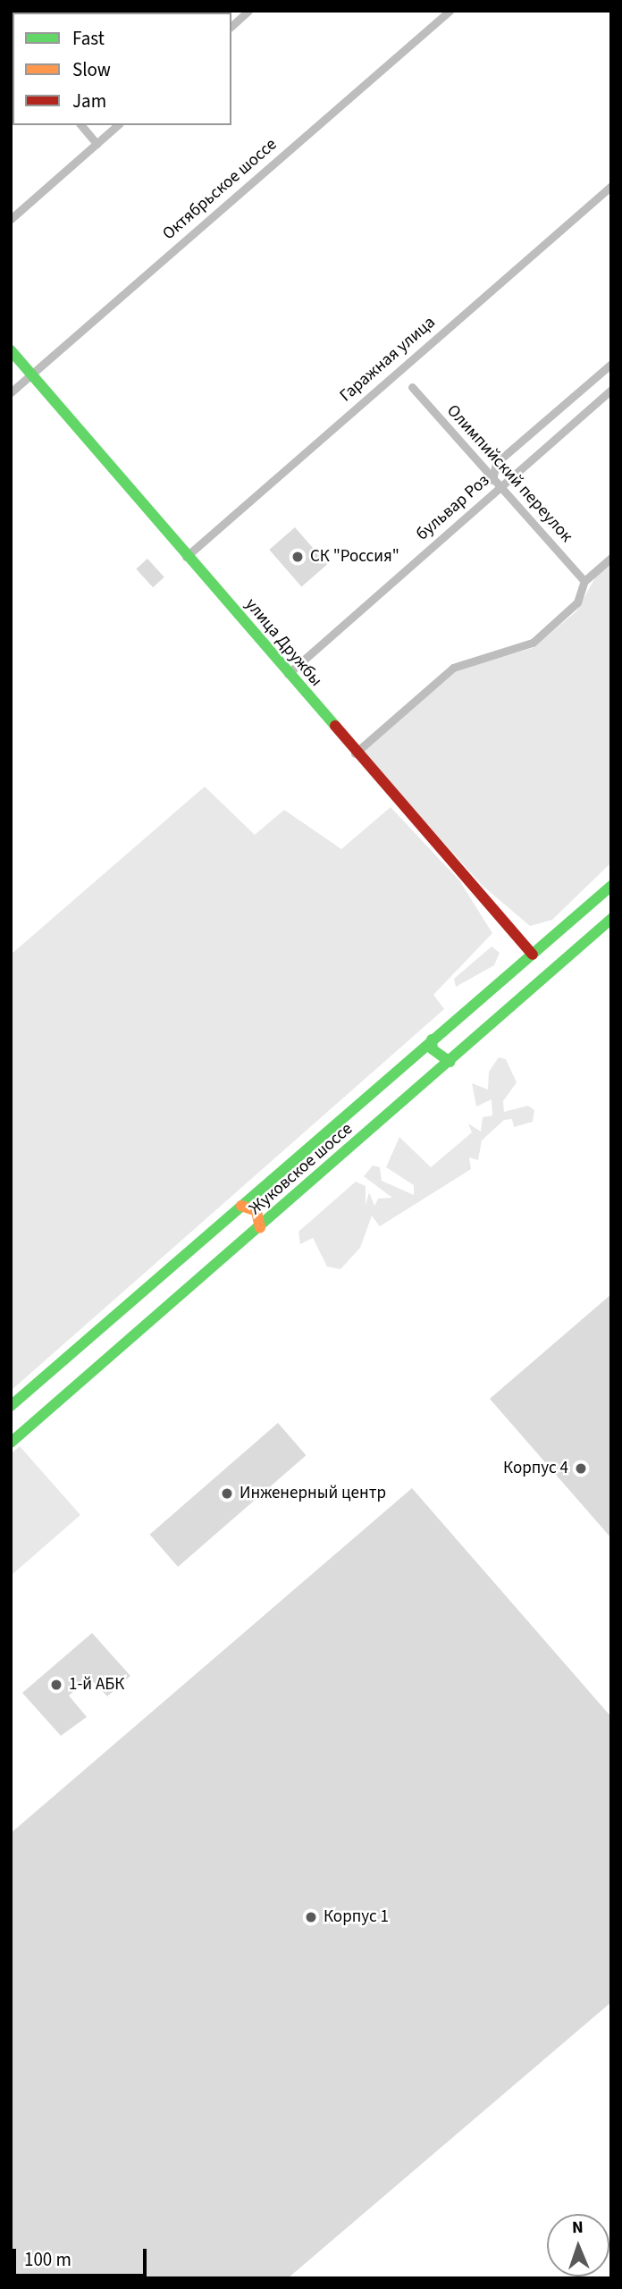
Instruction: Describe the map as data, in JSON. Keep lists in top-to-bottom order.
{
  "streets": {
    "main road": ["улица Дружбы", "Жуковское шоссе"],
    "street": [
      "Октябрьское шоссе",
      "Гаражная улица",
      "Олимпийский переулок",
      "бульвар Роз"
    ]
  },
  "crossings": [
    ["Октябрьское шоссе", "улица Дружбы"],
    ["Гаражная улица", "улица Дружбы"],
    ["Олимпийский переулок", "бульвар Роз"],
    ["бульвар Роз", "улица Дружбы"],
    ["улица Дружбы", "Жуковское шоссе"]
  ],
  "places": [
    "СК \"Россия\"",
    "Корпус 4",
    "Инженерный центр",
    "1-й АБК",
    "Корпус 1"
  ],
  "legend": ["Fast", "Slow", "Jam"],
  "scale_bar": "100 m",
  "north": "top"
}
